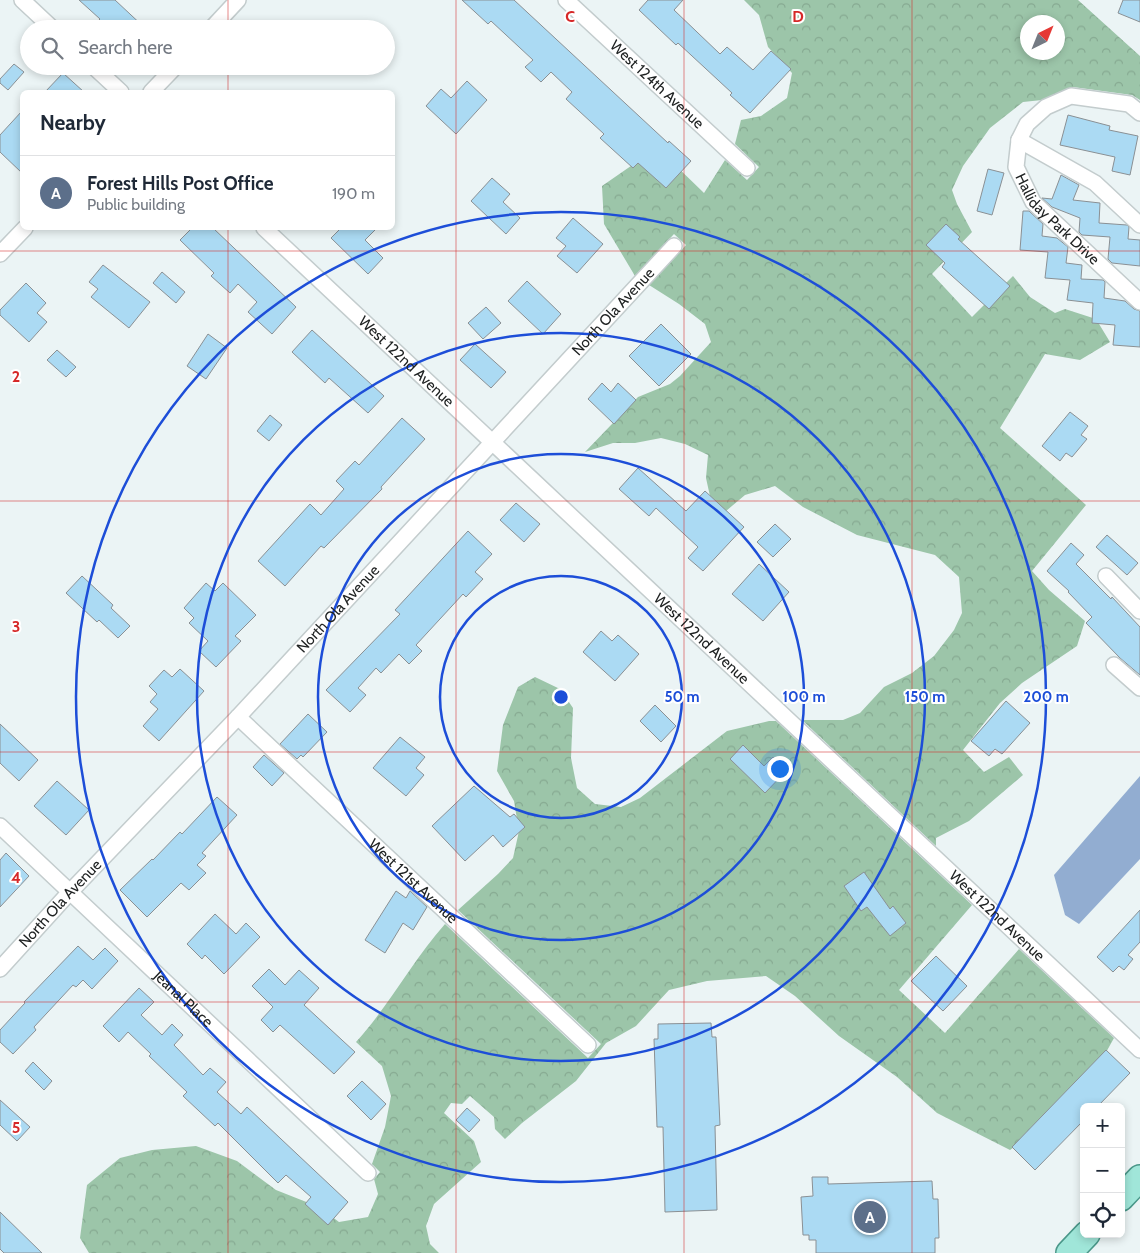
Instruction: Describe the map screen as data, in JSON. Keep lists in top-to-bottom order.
{
  "streets": {
    "street": [
      "West 124th Avenue",
      "Halliday Park Drive",
      "North Ola Avenue",
      "West 122nd Avenue",
      "West 121st Avenue",
      "Jeanal Place"
    ]
  },
  "crossings": [
    ["North Ola Avenue", "West 122nd Avenue"],
    ["North Ola Avenue", "West 121st Avenue"],
    ["North Ola Avenue", "Jeanal Place"]
  ],
  "north": "top right",
  "page": {
    "search": "Search here",
    "heading": "Nearby",
    "list": [
      {
        "mark": "A",
        "name": "Forest Hills Post Office",
        "note": "Public building",
        "value": "190 m"
      }
    ],
    "map_buttons": ["+", "−"],
    "pins": "A"
  },
  "grid": {
    "columns": ["C", "D"],
    "rows": [
      "2",
      "3",
      "4",
      "5"
    ]
  },
  "rings": [
    "50 m",
    "100 m",
    "150 m",
    "200 m"
  ]
}
